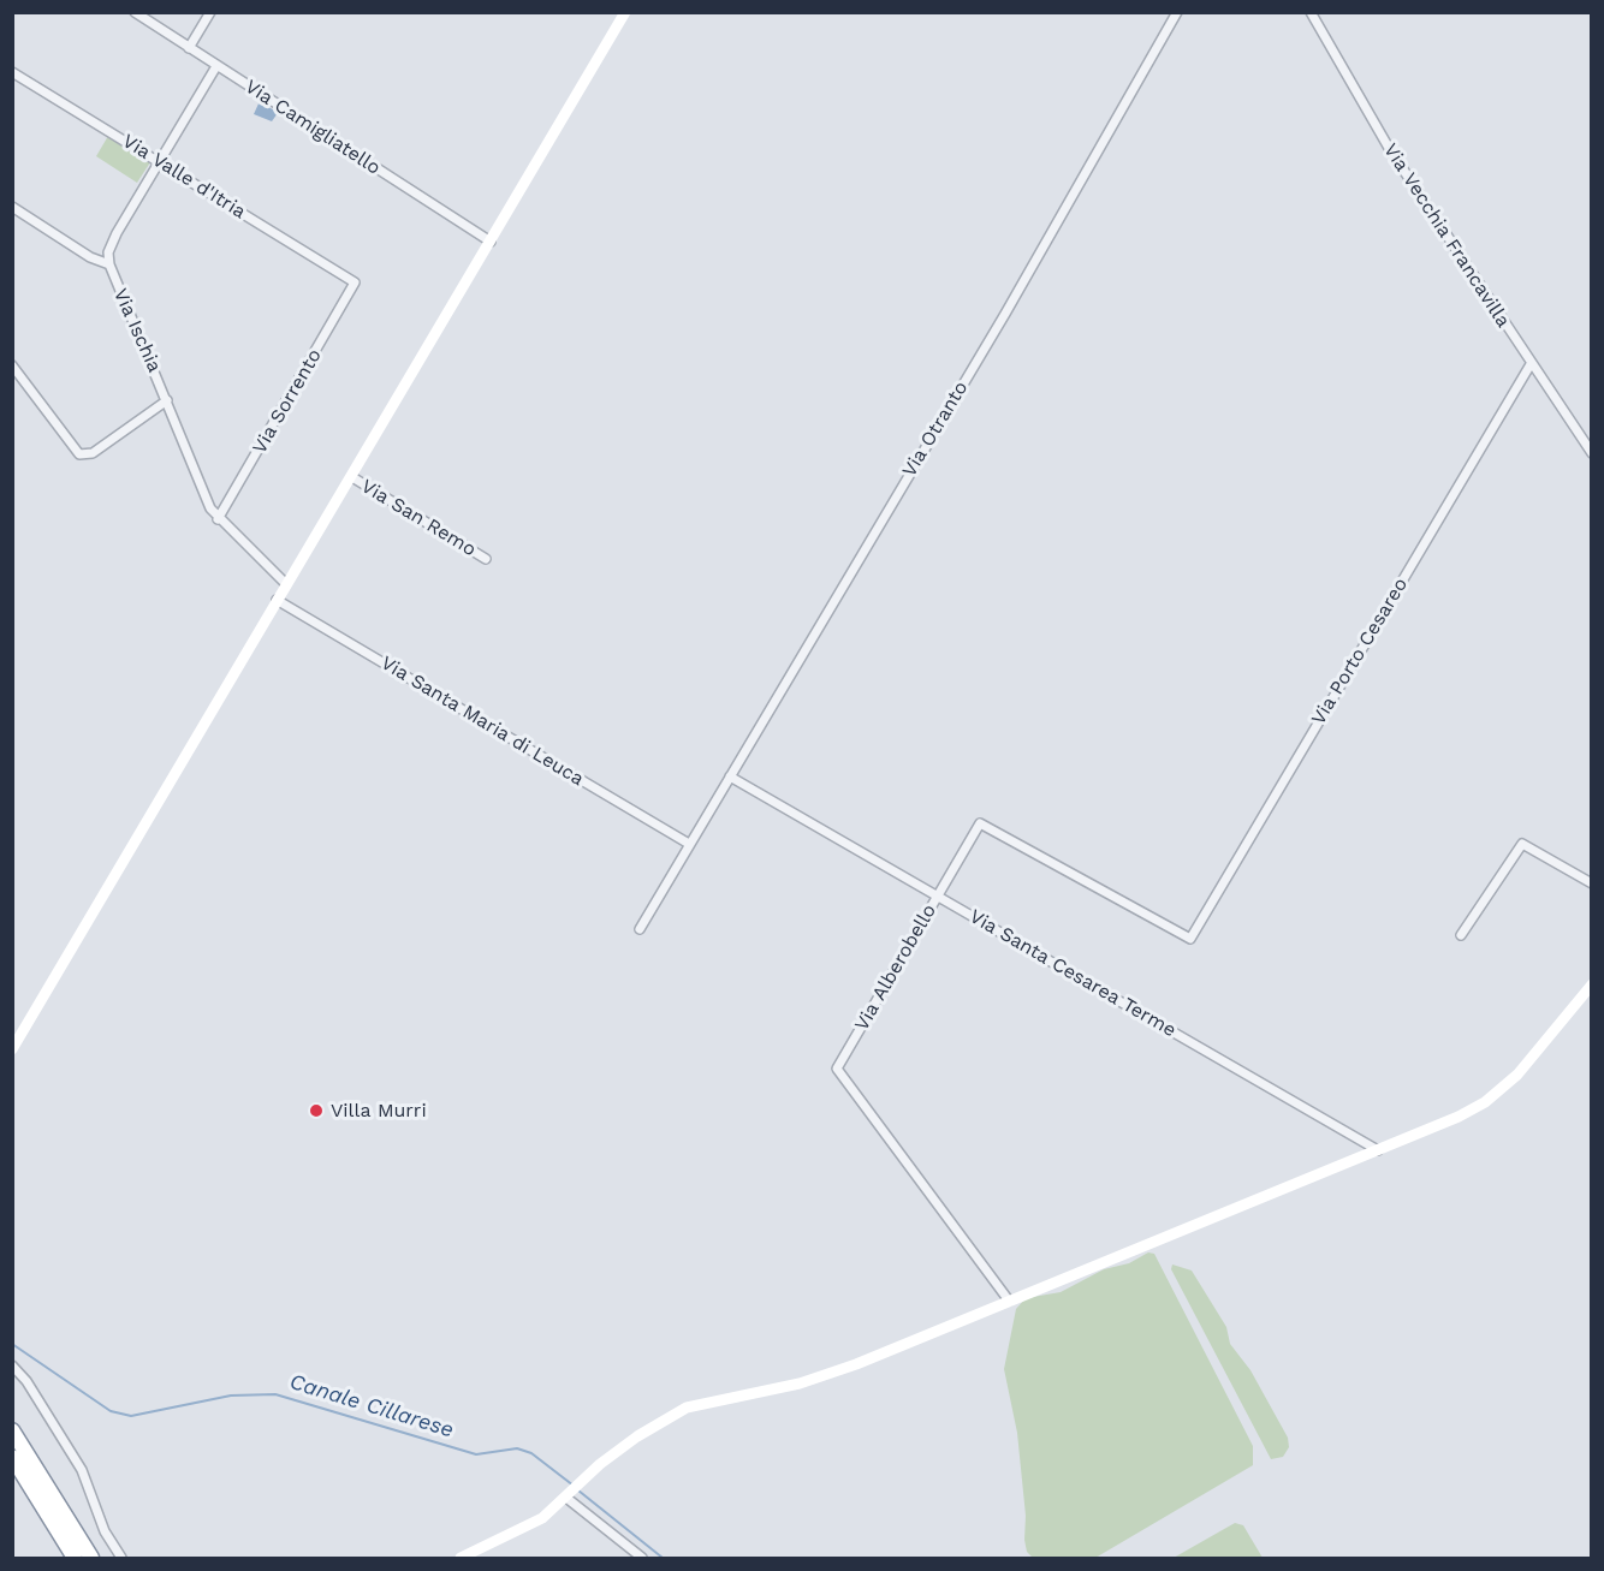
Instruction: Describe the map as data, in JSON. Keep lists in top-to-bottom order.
{
  "streets": {
    "street": [
      "Via Camigliatello",
      "Via Valle d'Itria",
      "Via Vecchia Francavilla",
      "Via Ischia",
      "Via Sorrento",
      "Via Otranto",
      "Via San Remo",
      "Via Porto Cesareo",
      "Via Santa Maria di Leuca",
      "Via Alberobello",
      "Via Santa Cesarea Terme"
    ]
  },
  "crossings": [
    ["Via Camigliatello", "Via Ischia"],
    ["Via Valle d'Itria", "Via Ischia"],
    ["Via Valle d'Itria", "Via Sorrento"],
    ["Via Vecchia Francavilla", "Via Porto Cesareo"],
    ["Via Ischia", "Via Sorrento"],
    ["Via Otranto", "Via Santa Maria di Leuca"],
    ["Via Otranto", "Via Santa Cesarea Terme"],
    ["Via Porto Cesareo", "Via Alberobello"],
    ["Via Alberobello", "Via Santa Cesarea Terme"]
  ],
  "water": ["Canale Cillarese"],
  "places": ["Villa Murri"]
}
